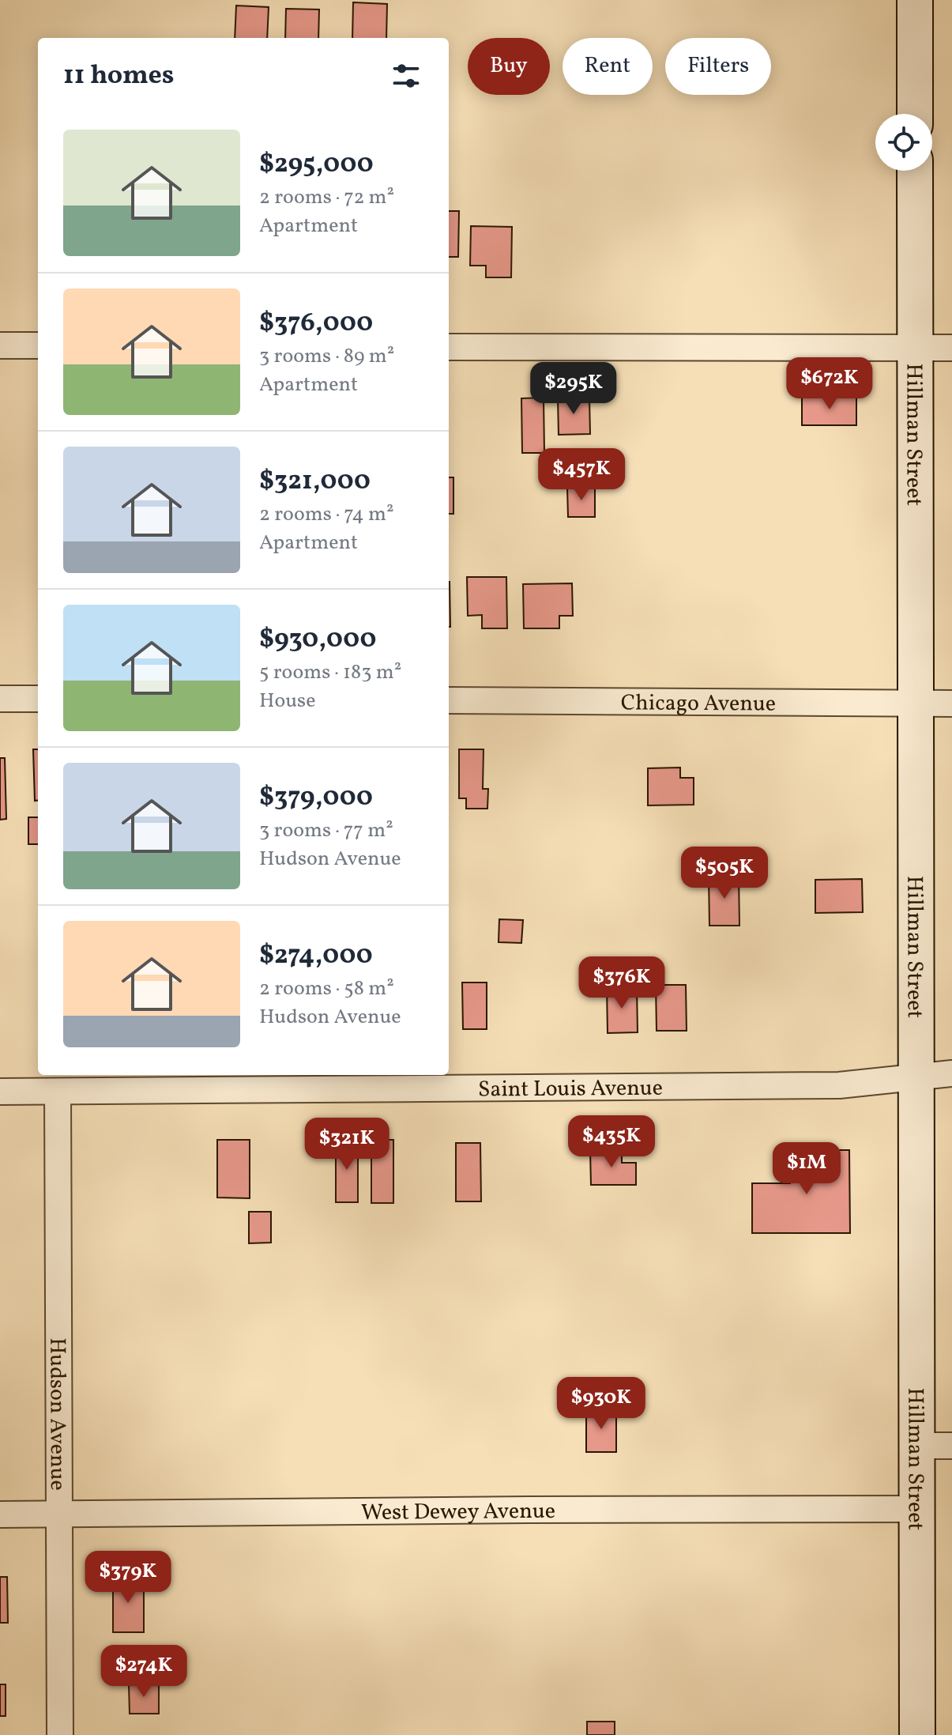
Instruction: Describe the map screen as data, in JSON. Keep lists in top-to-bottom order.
{
  "streets": {
    "street": [
      "Hillman Street",
      "Chicago Avenue",
      "Saint Louis Avenue",
      "Hudson Avenue",
      "West Dewey Avenue"
    ]
  },
  "crossings": [
    ["Hillman Street", "Chicago Avenue"],
    ["Hillman Street", "Saint Louis Avenue"],
    ["Hillman Street", "West Dewey Avenue"],
    ["Saint Louis Avenue", "Hudson Avenue"],
    ["Hudson Avenue", "West Dewey Avenue"]
  ],
  "page": {
    "chip": ["Buy", "Rent", "Filters"],
    "heading": "11 homes",
    "list": [
      {
        "name": "$295,000",
        "note": "2 rooms · 72 m² · Apartment"
      },
      {
        "name": "$376,000",
        "note": "3 rooms · 89 m² · Apartment"
      },
      {
        "name": "$321,000",
        "note": "2 rooms · 74 m² · Apartment"
      },
      {
        "name": "$930,000",
        "note": "5 rooms · 183 m² · House"
      },
      {
        "name": "$379,000",
        "note": "3 rooms · 77 m² · Hudson Avenue"
      },
      {
        "name": "$274,000",
        "note": "2 rooms · 58 m² · Hudson Avenue"
      }
    ],
    "price": [
      "$672K",
      "$295K",
      "$457K",
      "$505K",
      "$376K",
      "$435K",
      "$321K",
      "$1M",
      "$930K",
      "$379K",
      "$274K"
    ]
  }
}
